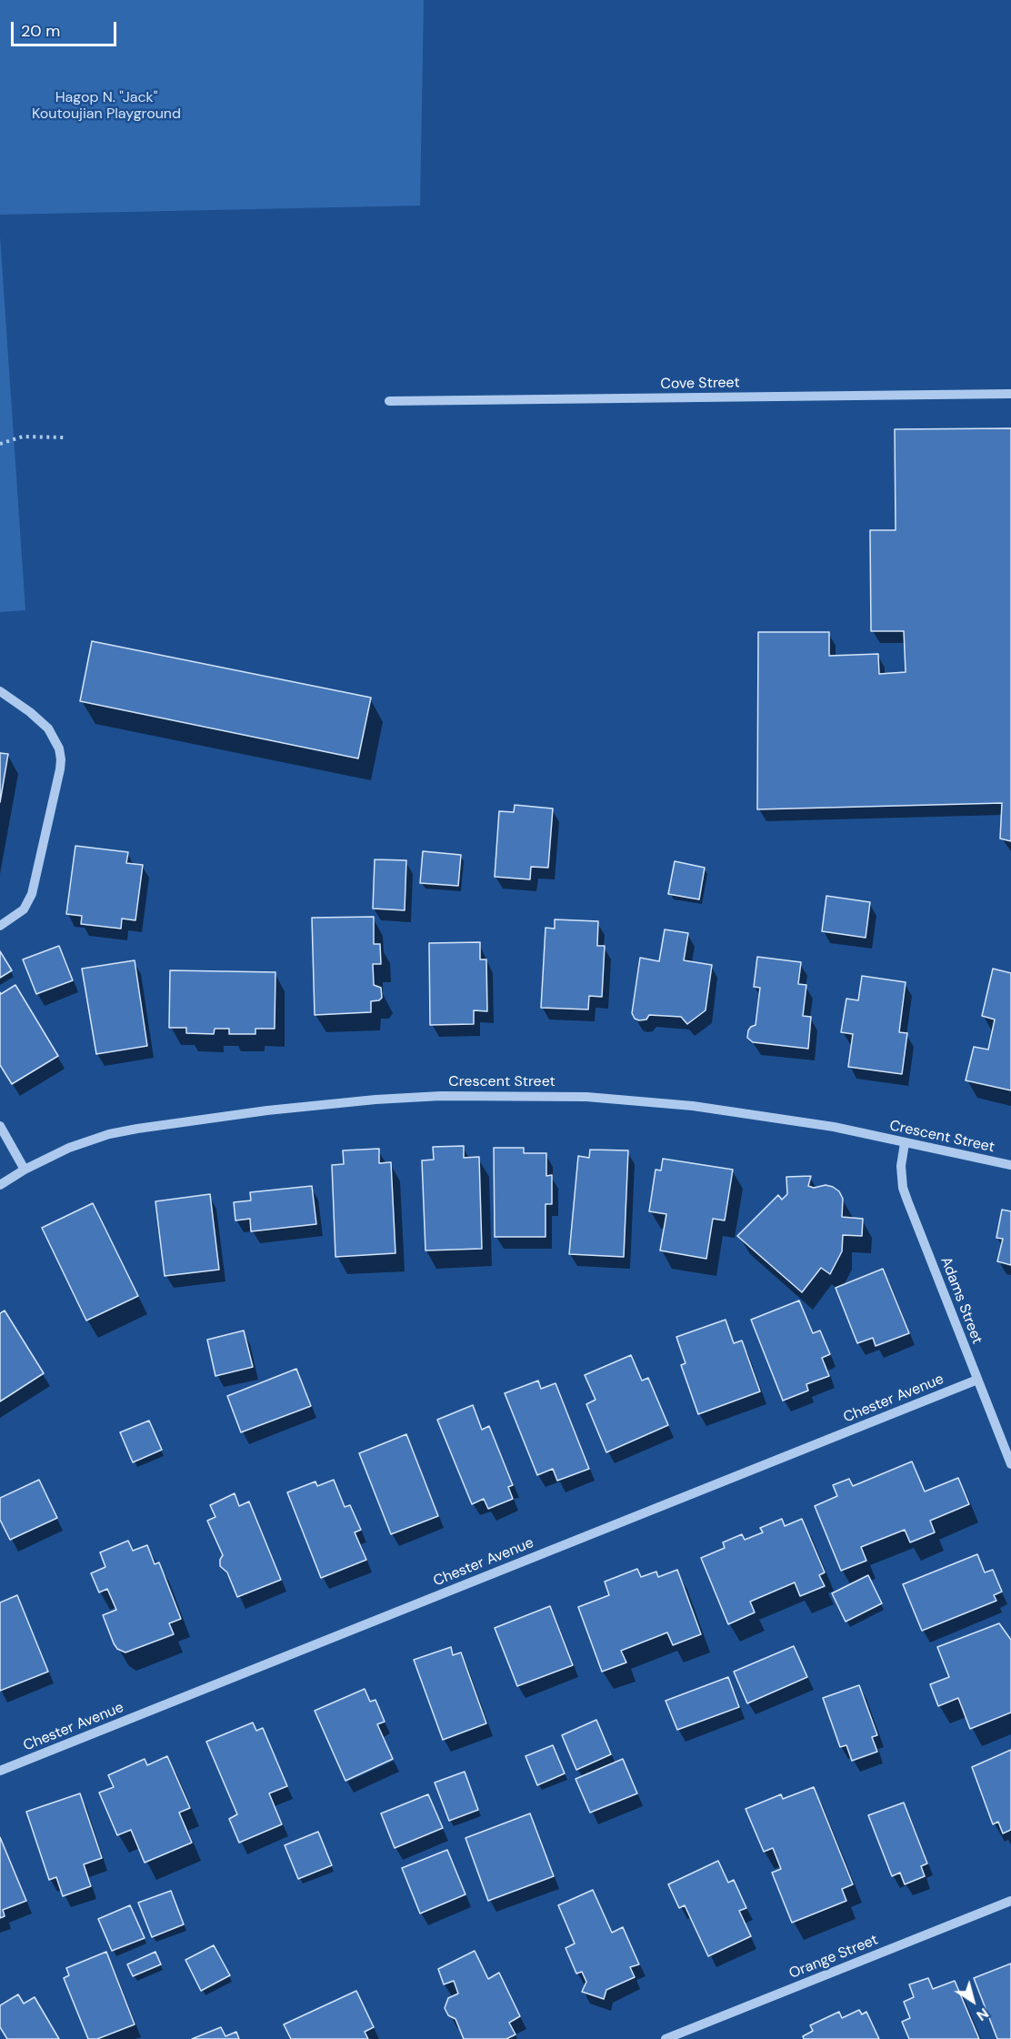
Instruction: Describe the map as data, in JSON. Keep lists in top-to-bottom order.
{
  "streets": {
    "street": [
      "Cove Street",
      "Crescent Street",
      "Adams Street",
      "Chester Avenue",
      "Orange Street"
    ]
  },
  "crossings": [
    ["Crescent Street", "Adams Street"],
    ["Adams Street", "Chester Avenue"]
  ],
  "parks": ["Hagop N. \"Jack\" Koutoujian Playground"],
  "scale_bar": "20 m",
  "north": "bottom right"
}
